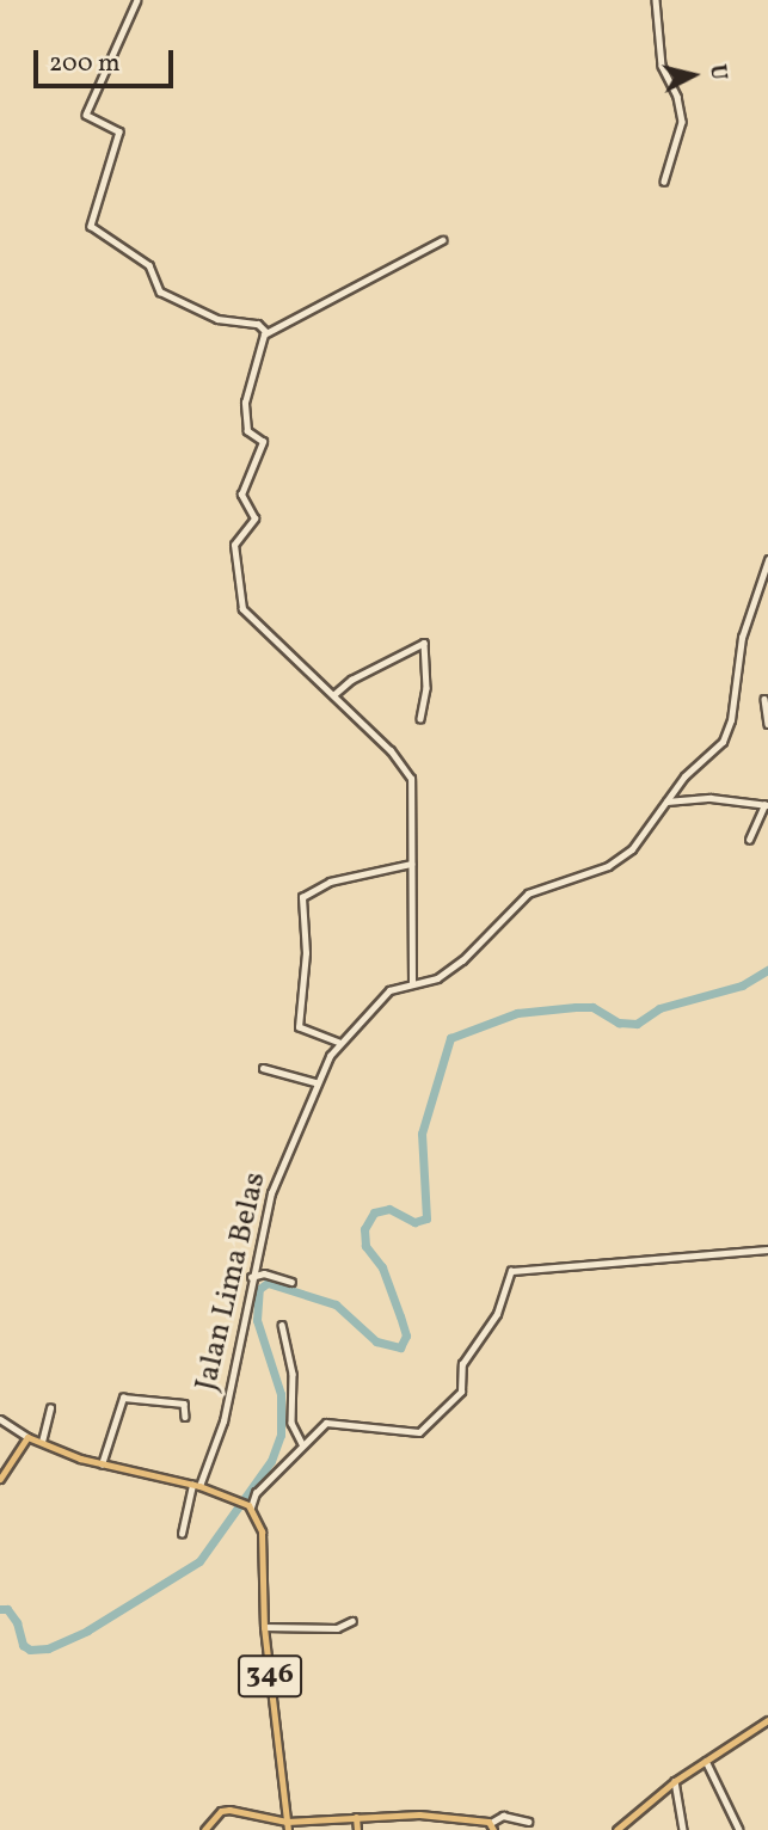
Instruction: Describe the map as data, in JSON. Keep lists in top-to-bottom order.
{
  "streets": {
    "main road": ["346"],
    "street": ["Jalan Lima Belas"]
  },
  "crossings": [
    ["Jalan Lima Belas", "346"]
  ],
  "scale_bar": "200 m",
  "north": "right"
}
